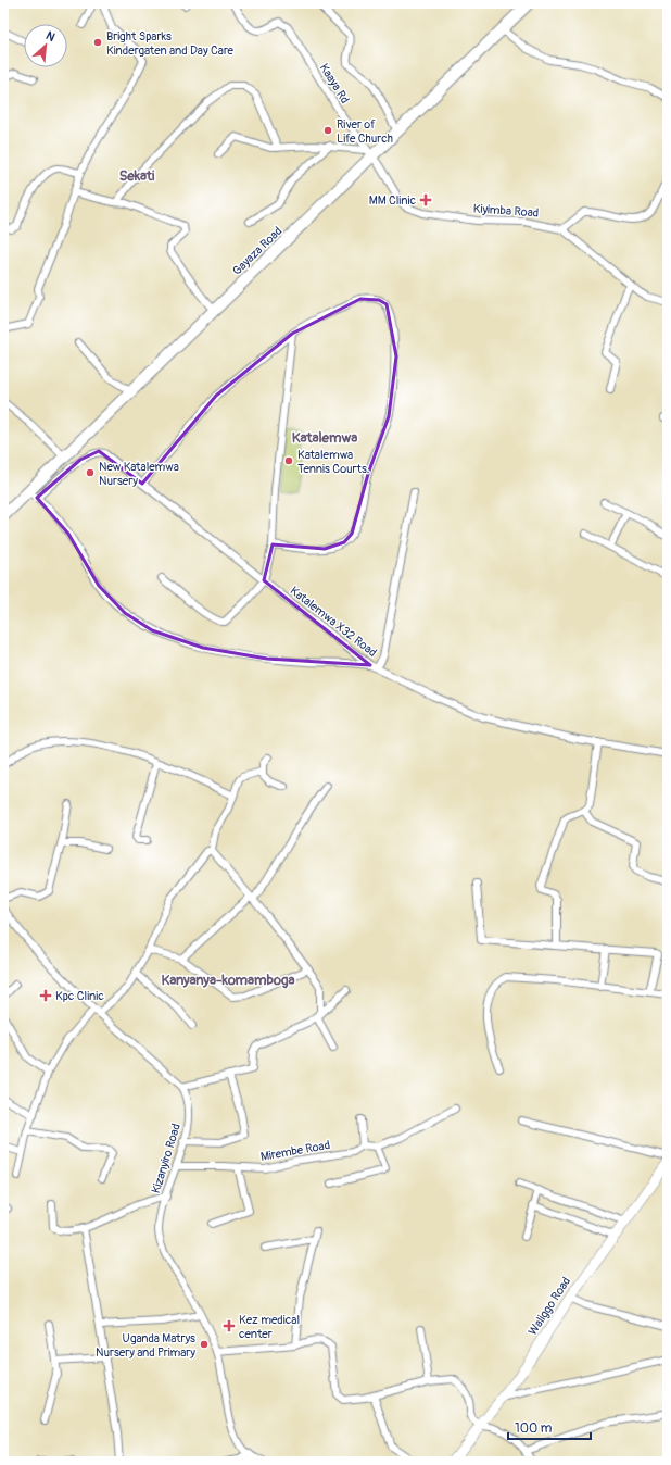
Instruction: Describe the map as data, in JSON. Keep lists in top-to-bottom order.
{
  "streets": {
    "main road": ["Gayaza Road"],
    "street": [
      "Kaaya Rd",
      "Kiyimba Road",
      "Katalemwa X32 Road",
      "Mirembe Road",
      "Kizanyiro Road",
      "Waliggo Road"
    ]
  },
  "crossings": [
    ["Kaaya Rd", "Kiyimba Road"],
    ["Kaaya Rd", "Gayaza Road"],
    ["Kiyimba Road", "Gayaza Road"],
    ["Gayaza Road", "Katalemwa X32 Road"],
    ["Mirembe Road", "Kizanyiro Road"]
  ],
  "districts": ["Sekati", "Katalemwa", "Kanyanya-komamboga"],
  "places": {
    "other": [
      "Bright Sparks Kindergaten and Day Care",
      "River of Life Church",
      "Katalemwa Tennis Courts.",
      "New Katalemwa Nursery",
      "Uganda Matrys Nursery and Primary"
    ],
    "health": ["MM Clinic", "Kpc Clinic", "Kez medical center"]
  },
  "scale_bar": "100 m",
  "north": "top right"
}
